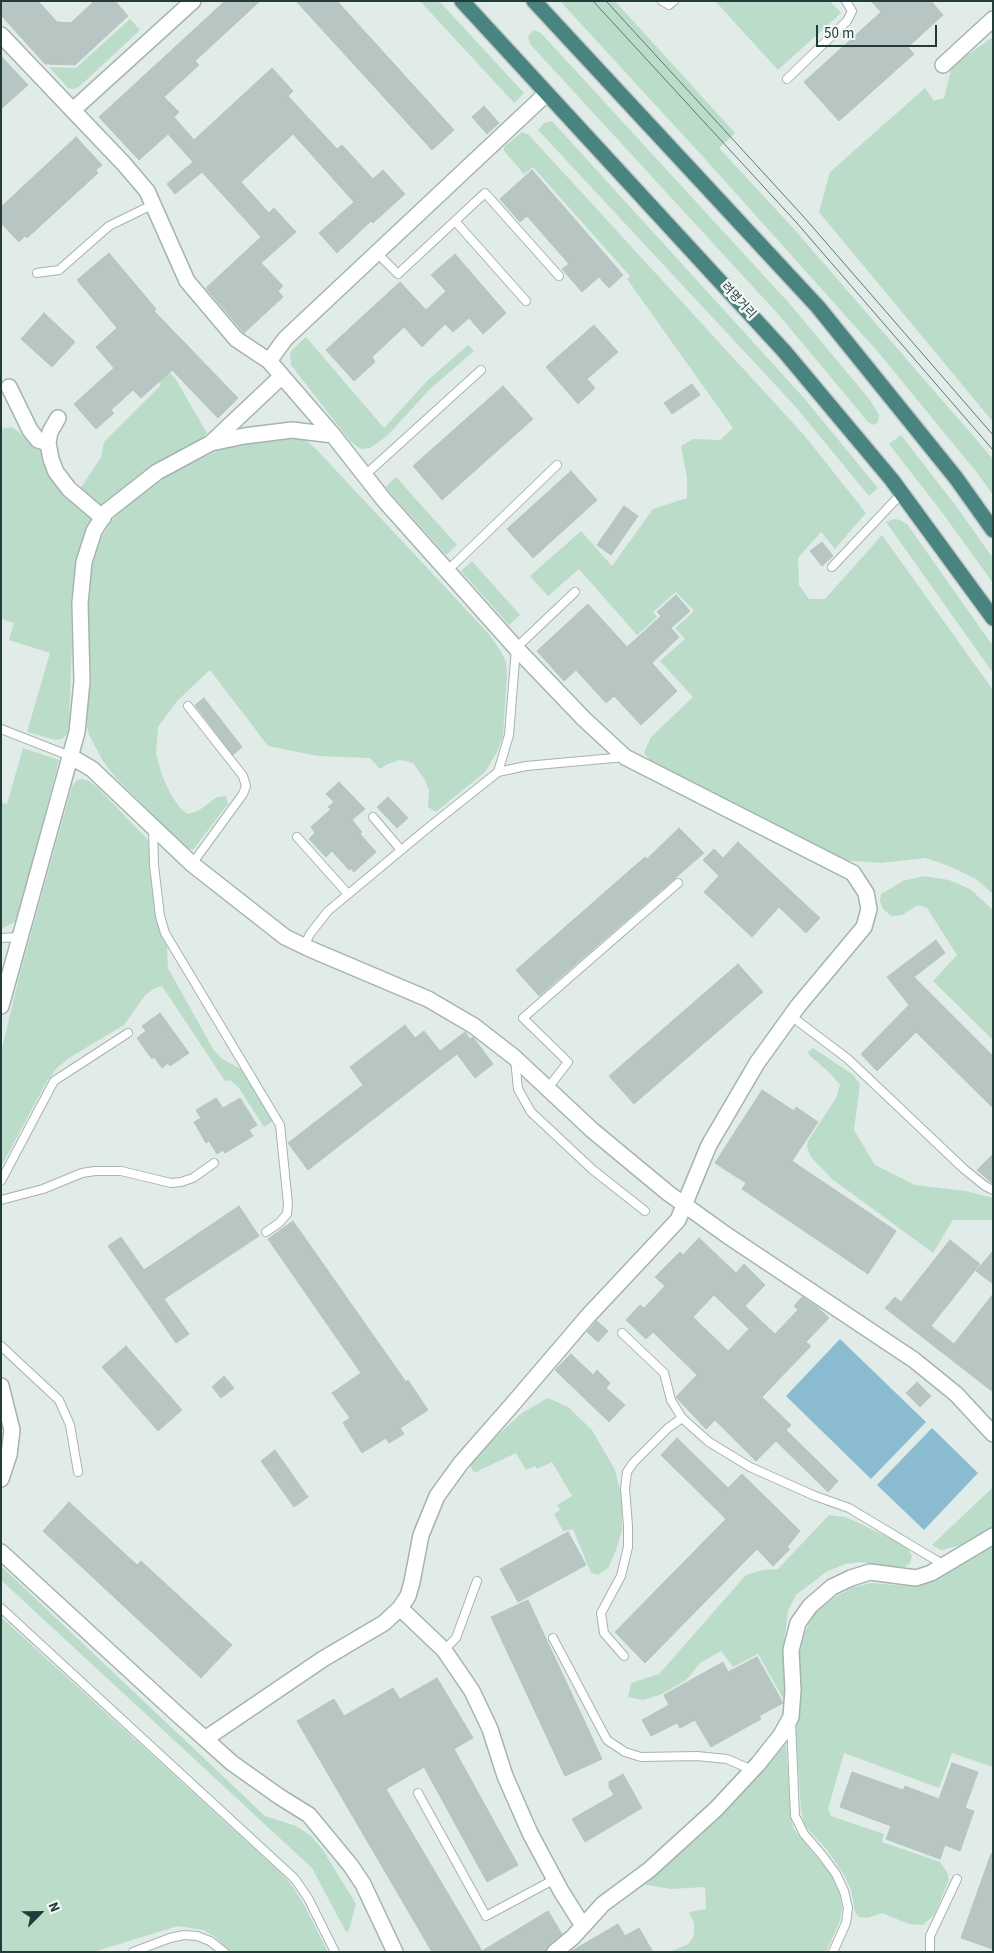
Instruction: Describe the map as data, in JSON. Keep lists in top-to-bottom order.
{
  "streets": {
    "highway": ["려명거리"]
  },
  "scale_bar": "50 m",
  "north": "top right"
}
